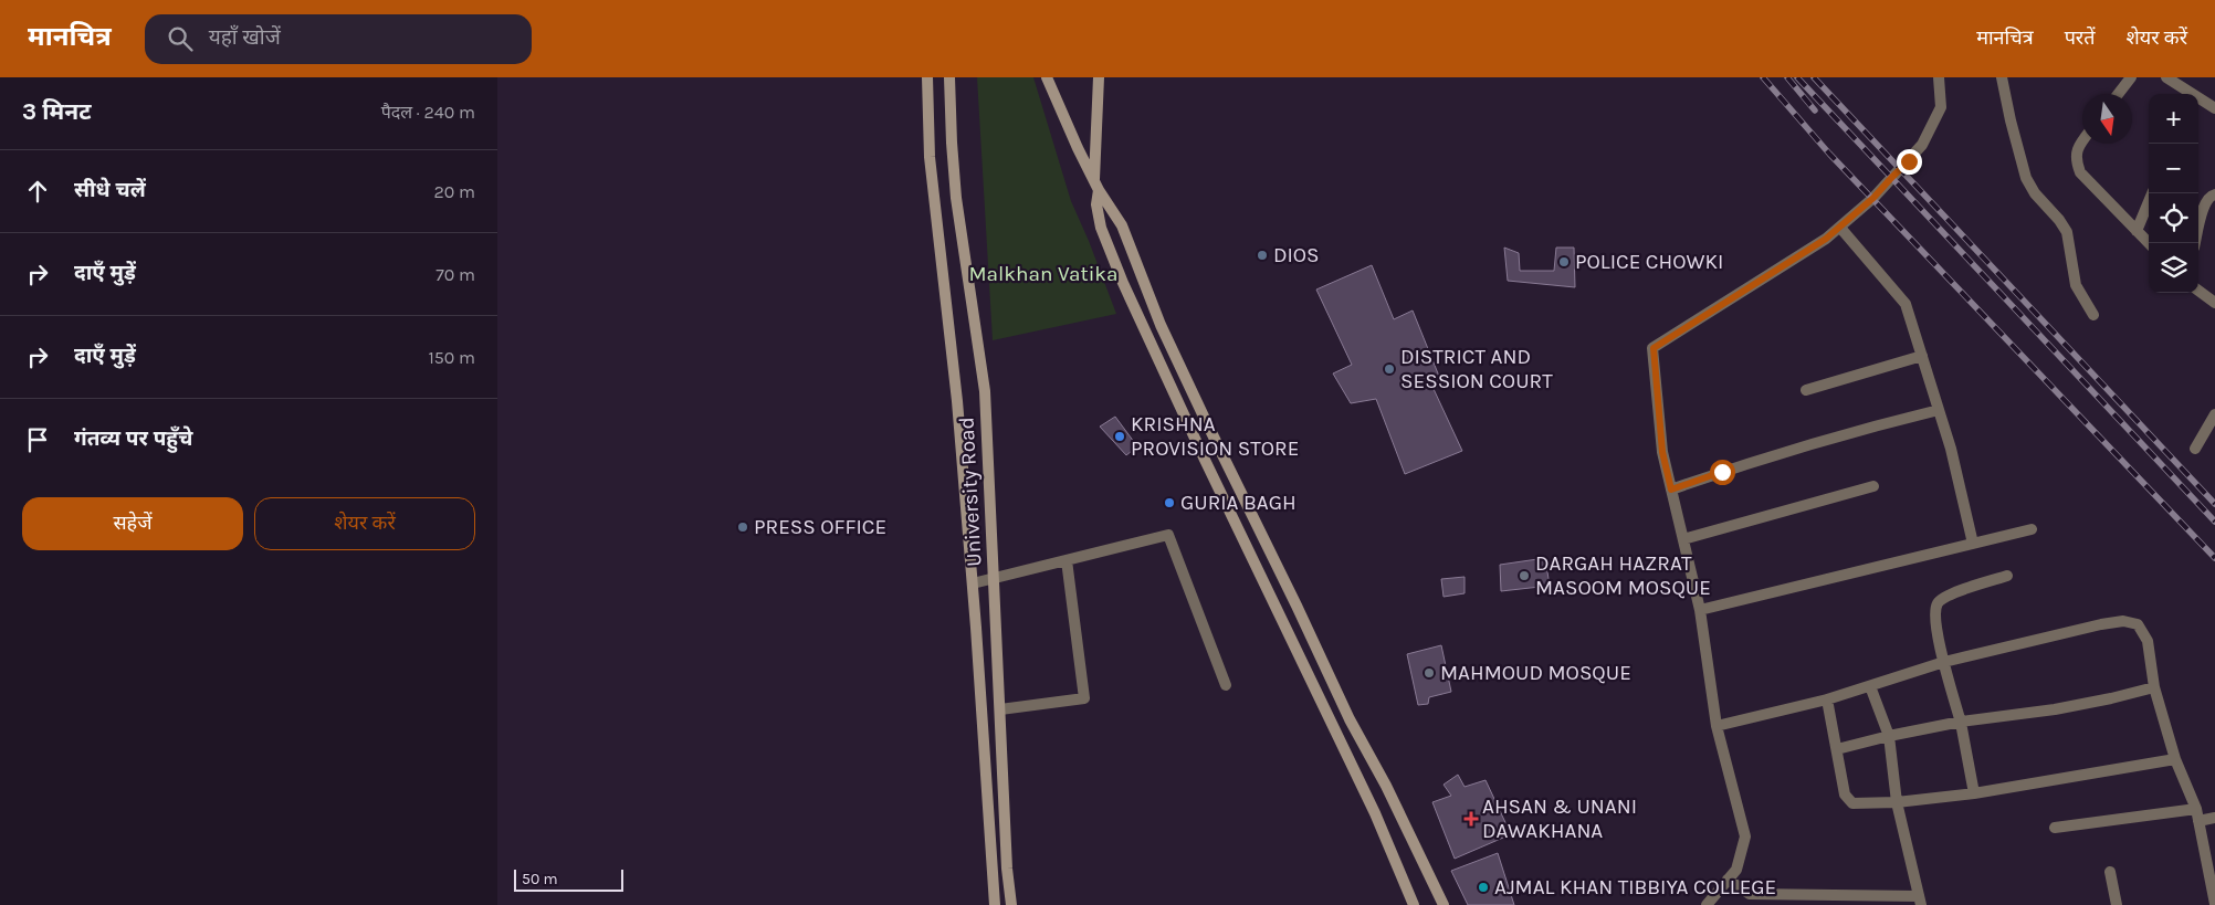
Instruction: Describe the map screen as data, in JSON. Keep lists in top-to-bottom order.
{
  "streets": {
    "main road": ["University Road"]
  },
  "parks": ["Malkhan Vatika"],
  "places": {
    "other": [
      "DIOS",
      "POLICE CHOWKI",
      "DISTRICT AND SESSION COURT",
      "KRISHNA PROVISION STORE",
      "GURIA BAGH",
      "PRESS OFFICE",
      "DARGAH HAZRAT MASOOM MOSQUE",
      "MAHMOUD MOSQUE",
      "AJMAL KHAN TIBBIYA COLLEGE"
    ],
    "health": ["AHSAN & UNANI DAWAKHANA"]
  },
  "scale_bar": "50 m",
  "north": "bottom",
  "page": {
    "header": "मानचित्र",
    "search": "यहाँ खोजें",
    "nav": ["मानचित्र", "परतें", "शेयर करें"],
    "heading": ["3 मिनट", "पैदल · 240 m"],
    "map_buttons": ["+", "−"],
    "list": [
      ["सीधे चलें", "20 m"],
      ["दाएँ मुड़ें", "70 m"],
      ["दाएँ मुड़ें", "150 m"],
      "गंतव्य पर पहुँचे"
    ],
    "buttons": ["सहेजें", "शेयर करें"],
    "scale": "50 m"
  }
}
